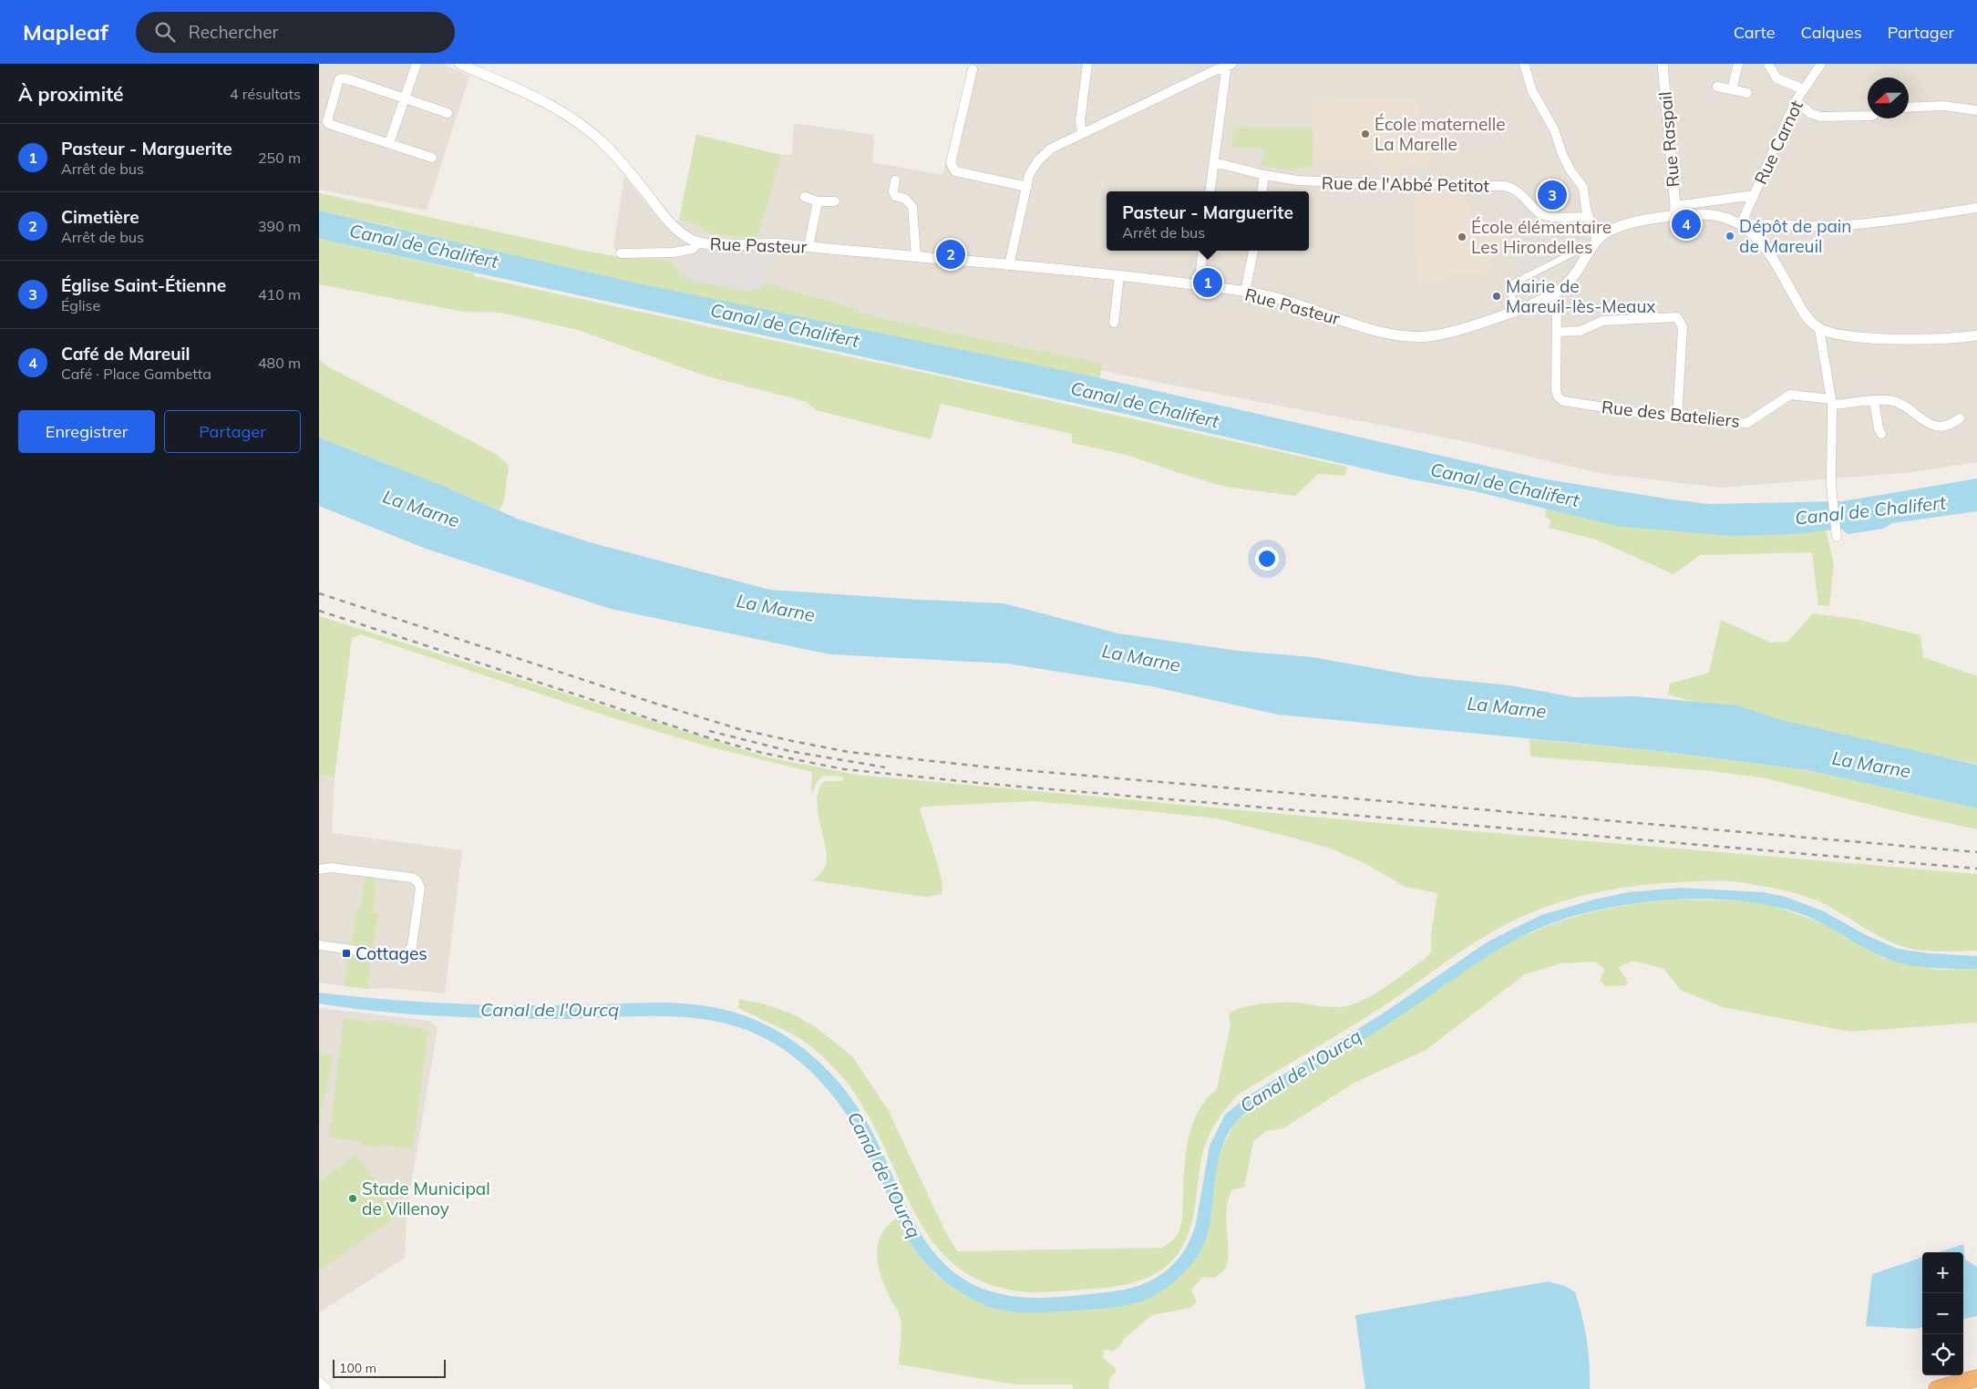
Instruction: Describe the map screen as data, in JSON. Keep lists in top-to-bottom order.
{
  "streets": {
    "street": [
      "Rue Raspail",
      "Rue Carnot",
      "Rue de l'Abbé Petitot",
      "Rue Pasteur",
      "Rue des Bateliers"
    ]
  },
  "water": ["Canal de Chalifert", "La Marne", "Canal de l'Ourcq"],
  "places": {
    "other": [
      "École maternelle La Marelle",
      "Dépôt de pain de Mareuil",
      "École élémentaire Les Hirondelles",
      "Mairie de Mareuil-lès-Meaux",
      "Stade Municipal de Villenoy"
    ],
    "transit": ["Cottages"]
  },
  "scale_bar": "100 m",
  "north": "left",
  "page": {
    "header": "Mapleaf",
    "search": "Rechercher",
    "nav": ["Carte", "Calques", "Partager"],
    "heading": ["À proximité", "4 résultats"],
    "list": [
      {
        "mark": "1",
        "name": "Pasteur - Marguerite",
        "note": "Arrêt de bus",
        "value": "250 m"
      },
      {
        "mark": "2",
        "name": "Cimetière",
        "note": "Arrêt de bus",
        "value": "390 m"
      },
      {
        "mark": "3",
        "name": "Église Saint-Étienne",
        "note": "Église",
        "value": "410 m"
      },
      {
        "mark": "4",
        "name": "Café de Mareuil",
        "note": "Café · Place Gambetta",
        "value": "480 m"
      }
    ],
    "pins": [
      "3",
      "4",
      "2",
      "1"
    ],
    "popup": ["Pasteur - Marguerite", "Arrêt de bus"],
    "buttons": ["Enregistrer", "Partager"],
    "map_buttons": ["+", "−"],
    "scale": "100 m"
  }
}
